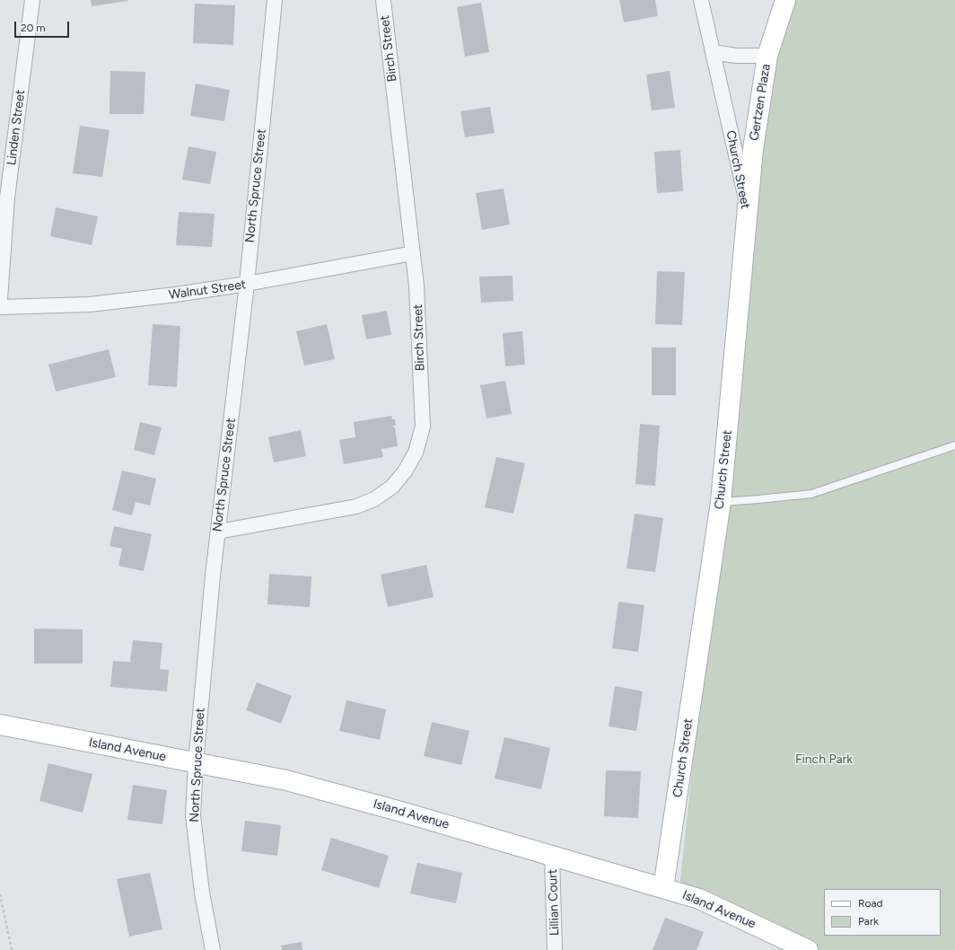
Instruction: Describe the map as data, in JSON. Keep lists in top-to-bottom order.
{
  "streets": {
    "street": [
      "Birch Street",
      "Gertzen Plaza",
      "Linden Street",
      "Church Street",
      "North Spruce Street",
      "Walnut Street",
      "Island Avenue",
      "Lillian Court"
    ]
  },
  "crossings": [
    ["Birch Street", "North Spruce Street"],
    ["Birch Street", "Walnut Street"],
    ["Gertzen Plaza", "Church Street"],
    ["Church Street", "Island Avenue"],
    ["North Spruce Street", "Walnut Street"],
    ["North Spruce Street", "Island Avenue"],
    ["Island Avenue", "Lillian Court"]
  ],
  "parks": ["Finch Park"],
  "legend": ["Road", "Park"],
  "scale_bar": "20 m"
}
